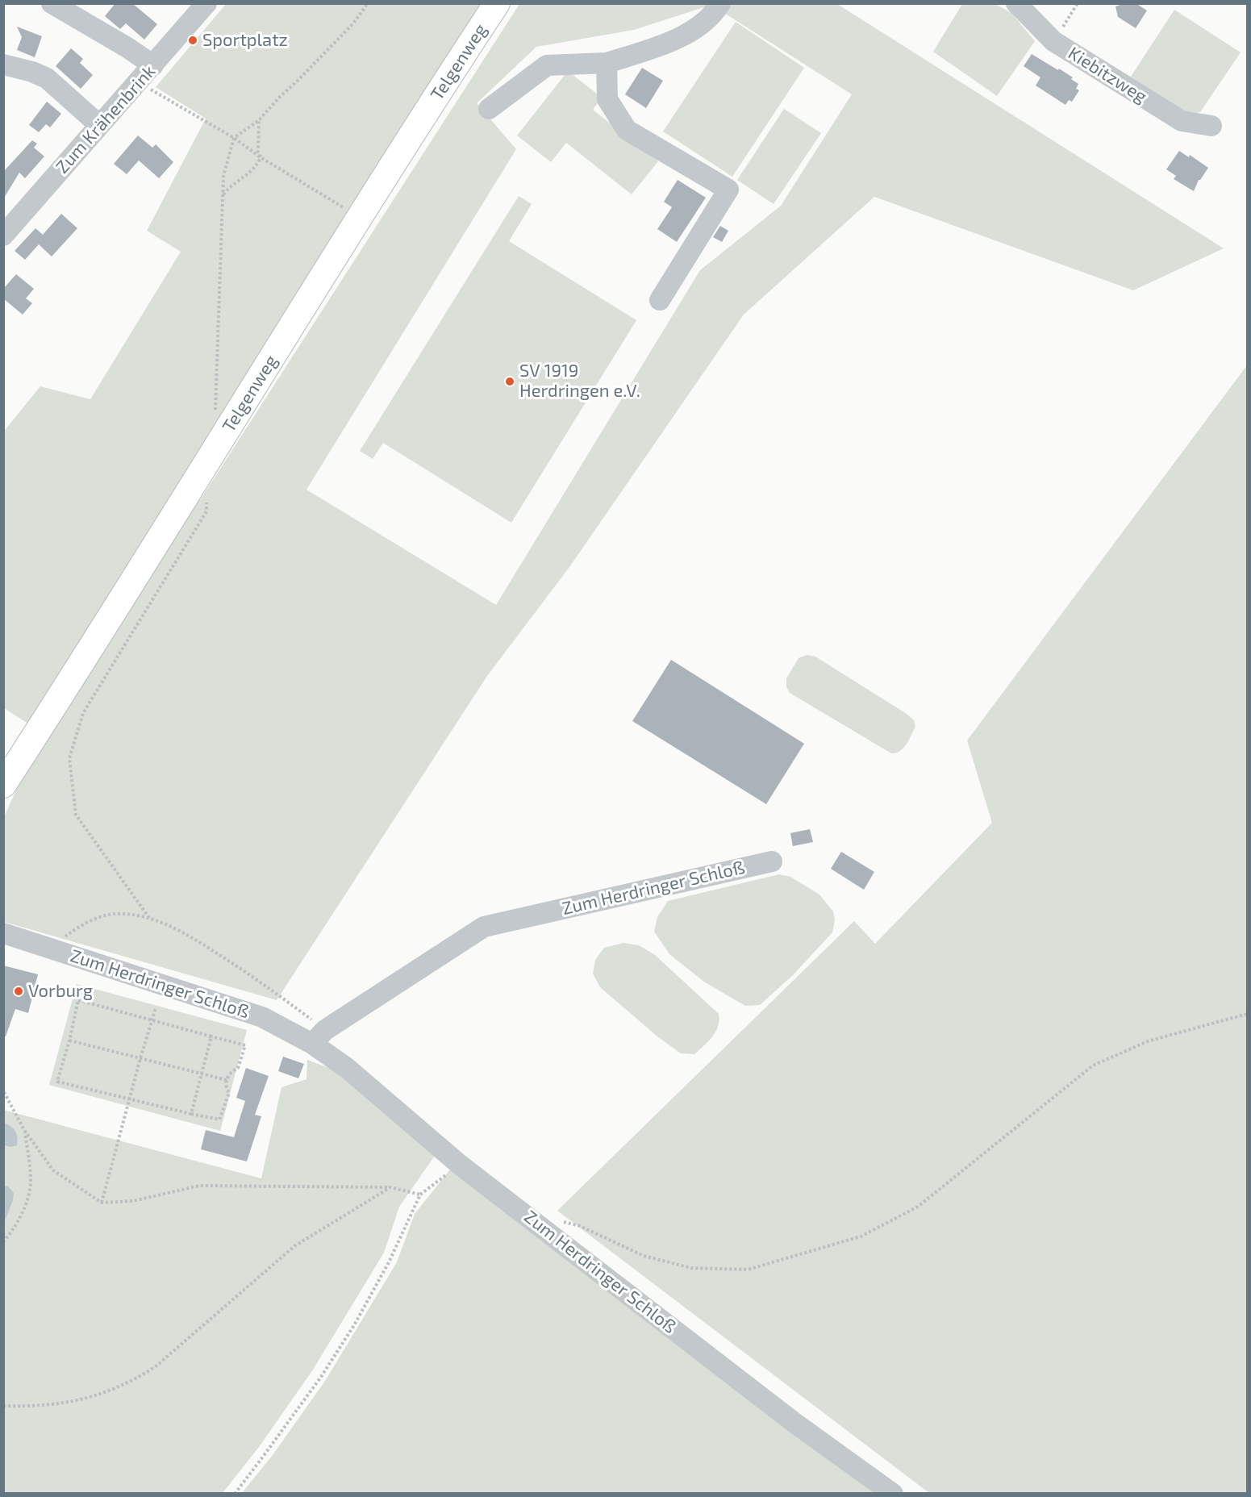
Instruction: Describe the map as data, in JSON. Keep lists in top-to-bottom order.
{
  "streets": {
    "main road": ["Telgenweg"],
    "street": ["Kiebitzweg", "Zum Krähenbrink", "Zum Herdringer Schloß"]
  },
  "places": ["Sportplatz", "SV 1919 Herdringen e.V.", "Vorburg"]
}
